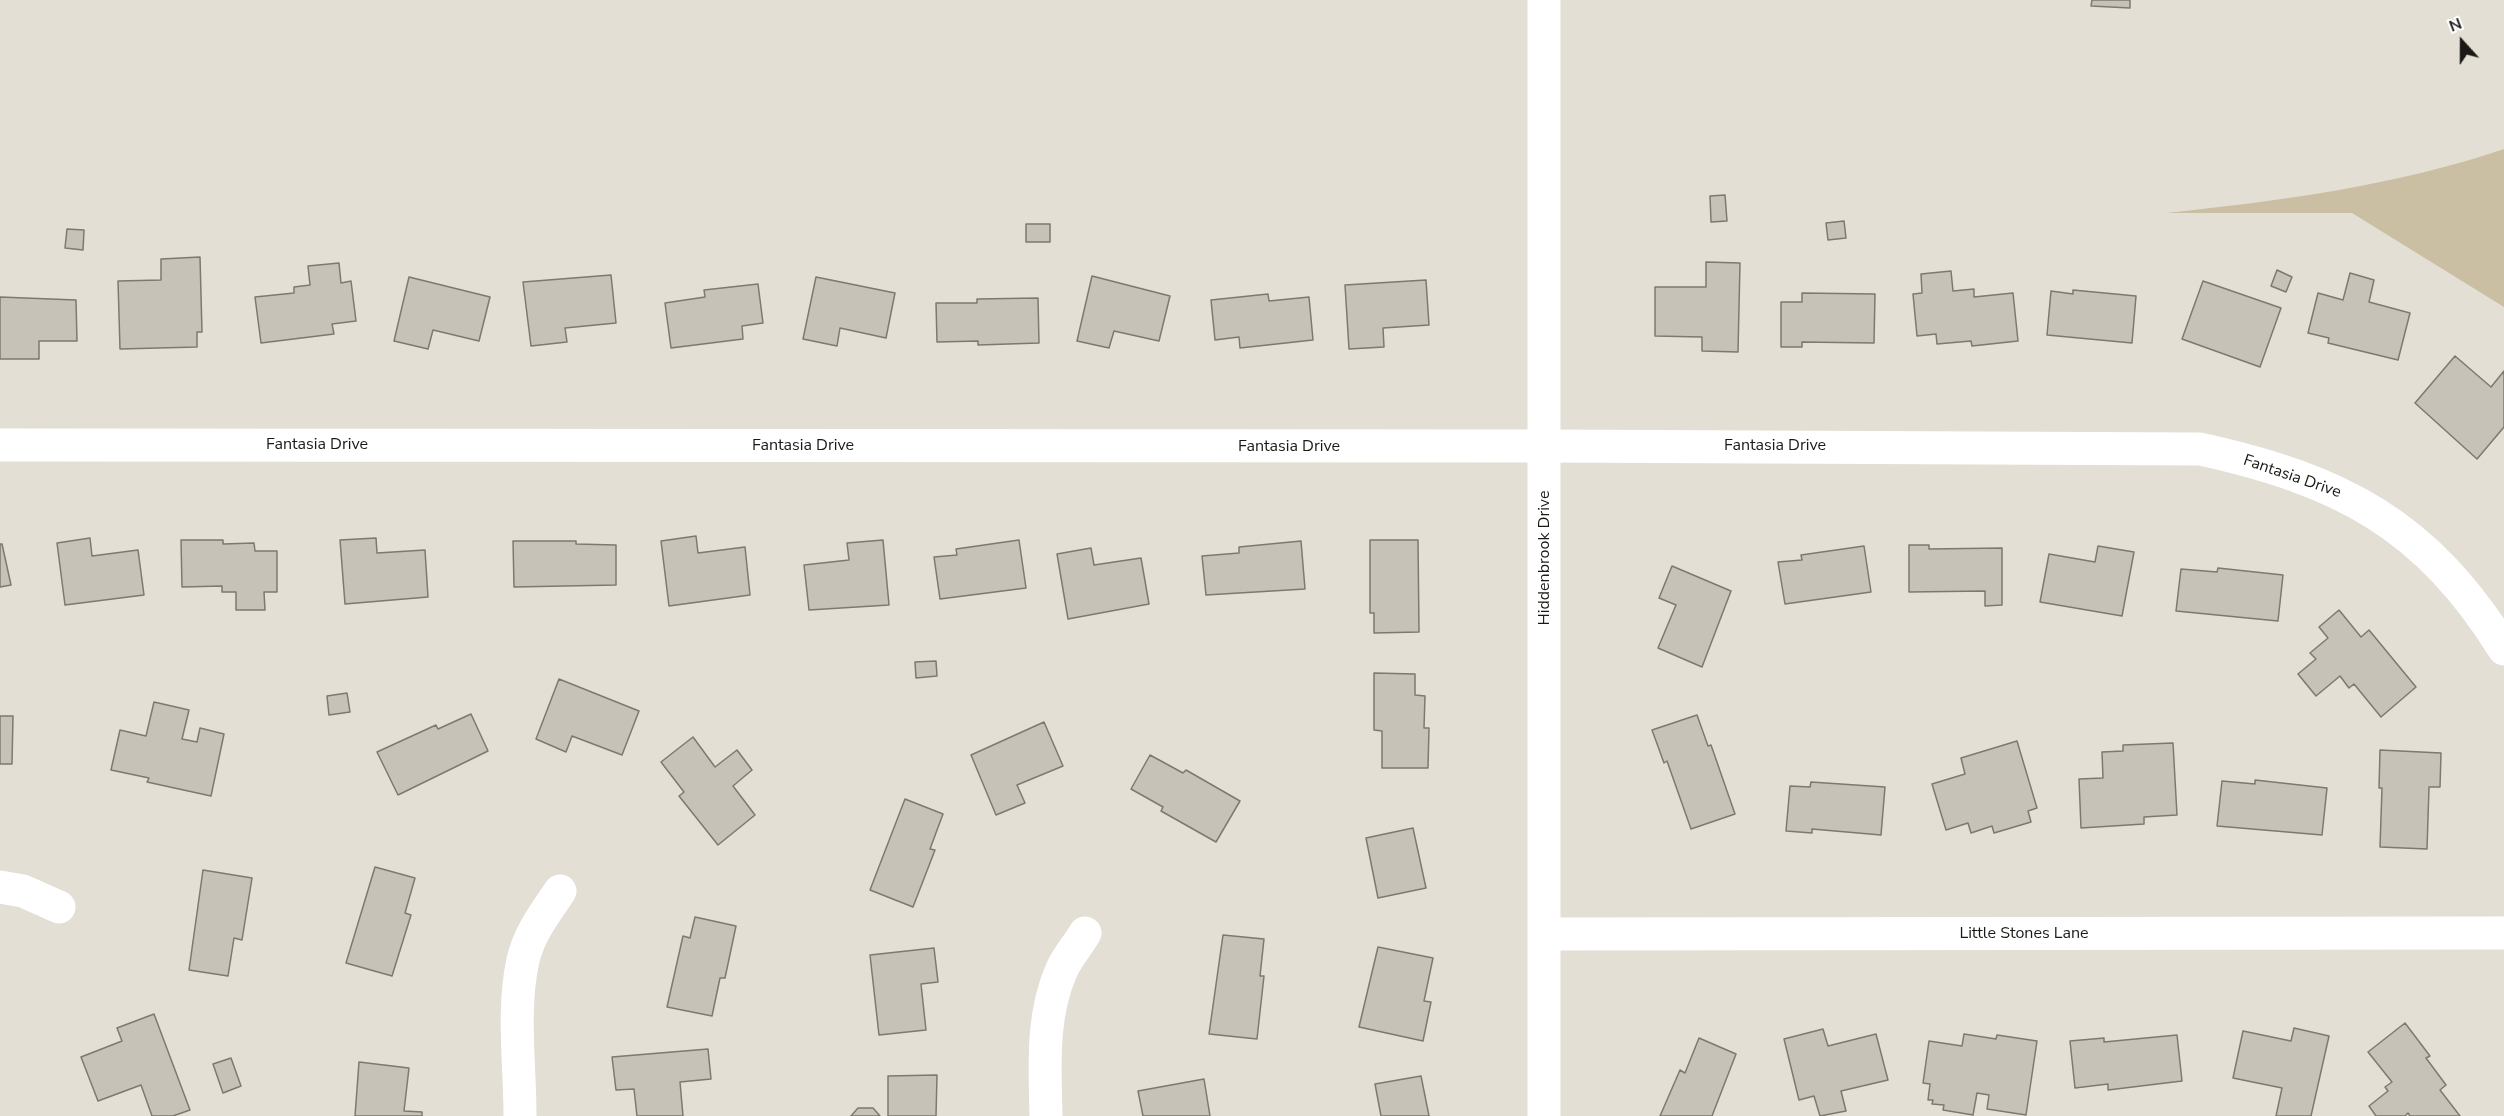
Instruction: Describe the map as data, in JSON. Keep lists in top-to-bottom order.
{
  "streets": {
    "street": ["Fantasia Drive", "Hiddenbrook Drive", "Little Stones Lane"]
  },
  "crossings": [
    ["Fantasia Drive", "Hiddenbrook Drive"],
    ["Hiddenbrook Drive", "Little Stones Lane"]
  ],
  "north": "top"
}
